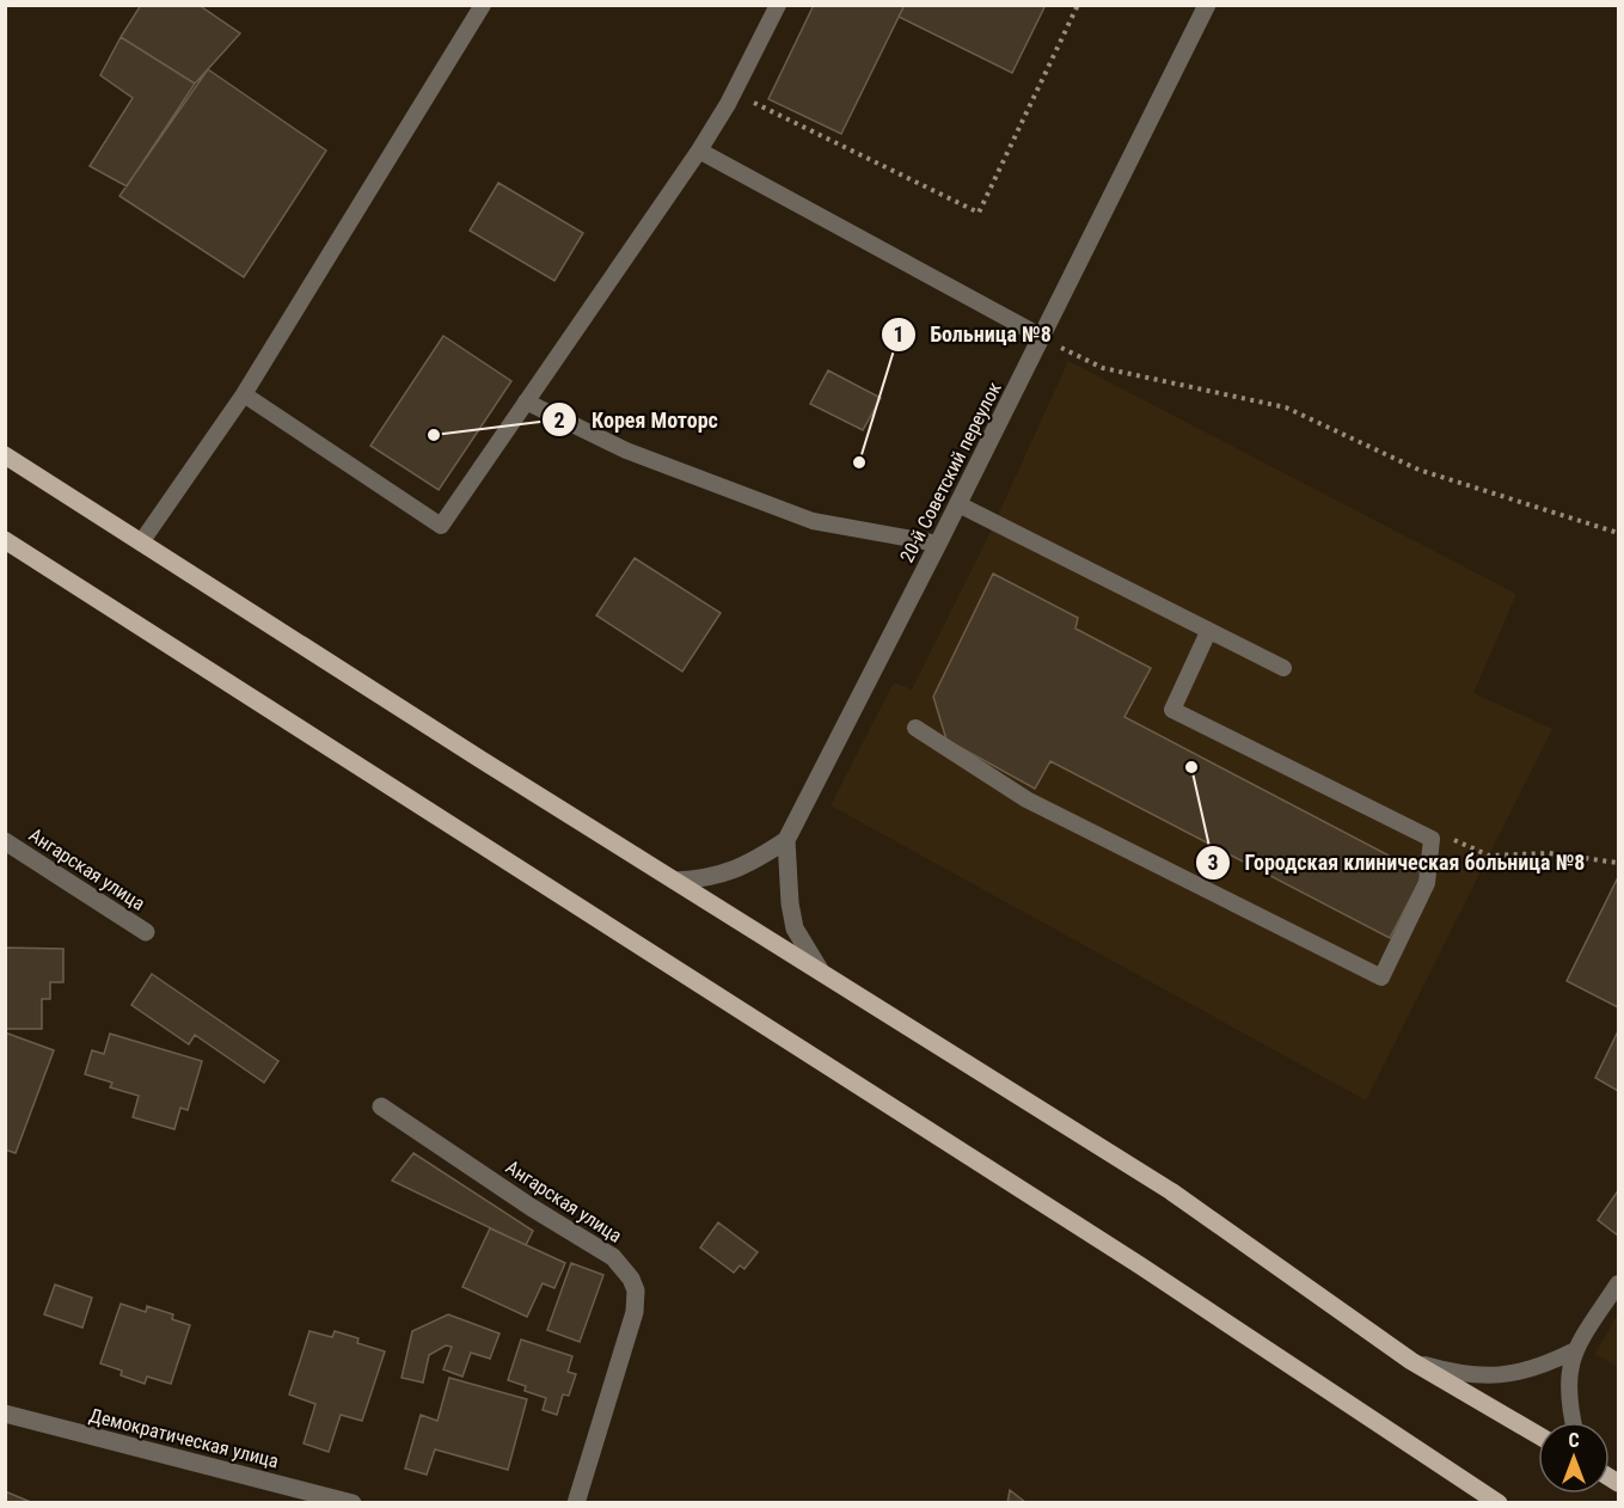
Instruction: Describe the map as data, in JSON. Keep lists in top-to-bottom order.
{
  "streets": {
    "street": ["20-й Советский переулок", "Ангарская улица", "Демократическая улица"]
  },
  "places": ["Корея Моторс", "Больница №8", "Городская клиническая больница №8"],
  "north": "top"
}
